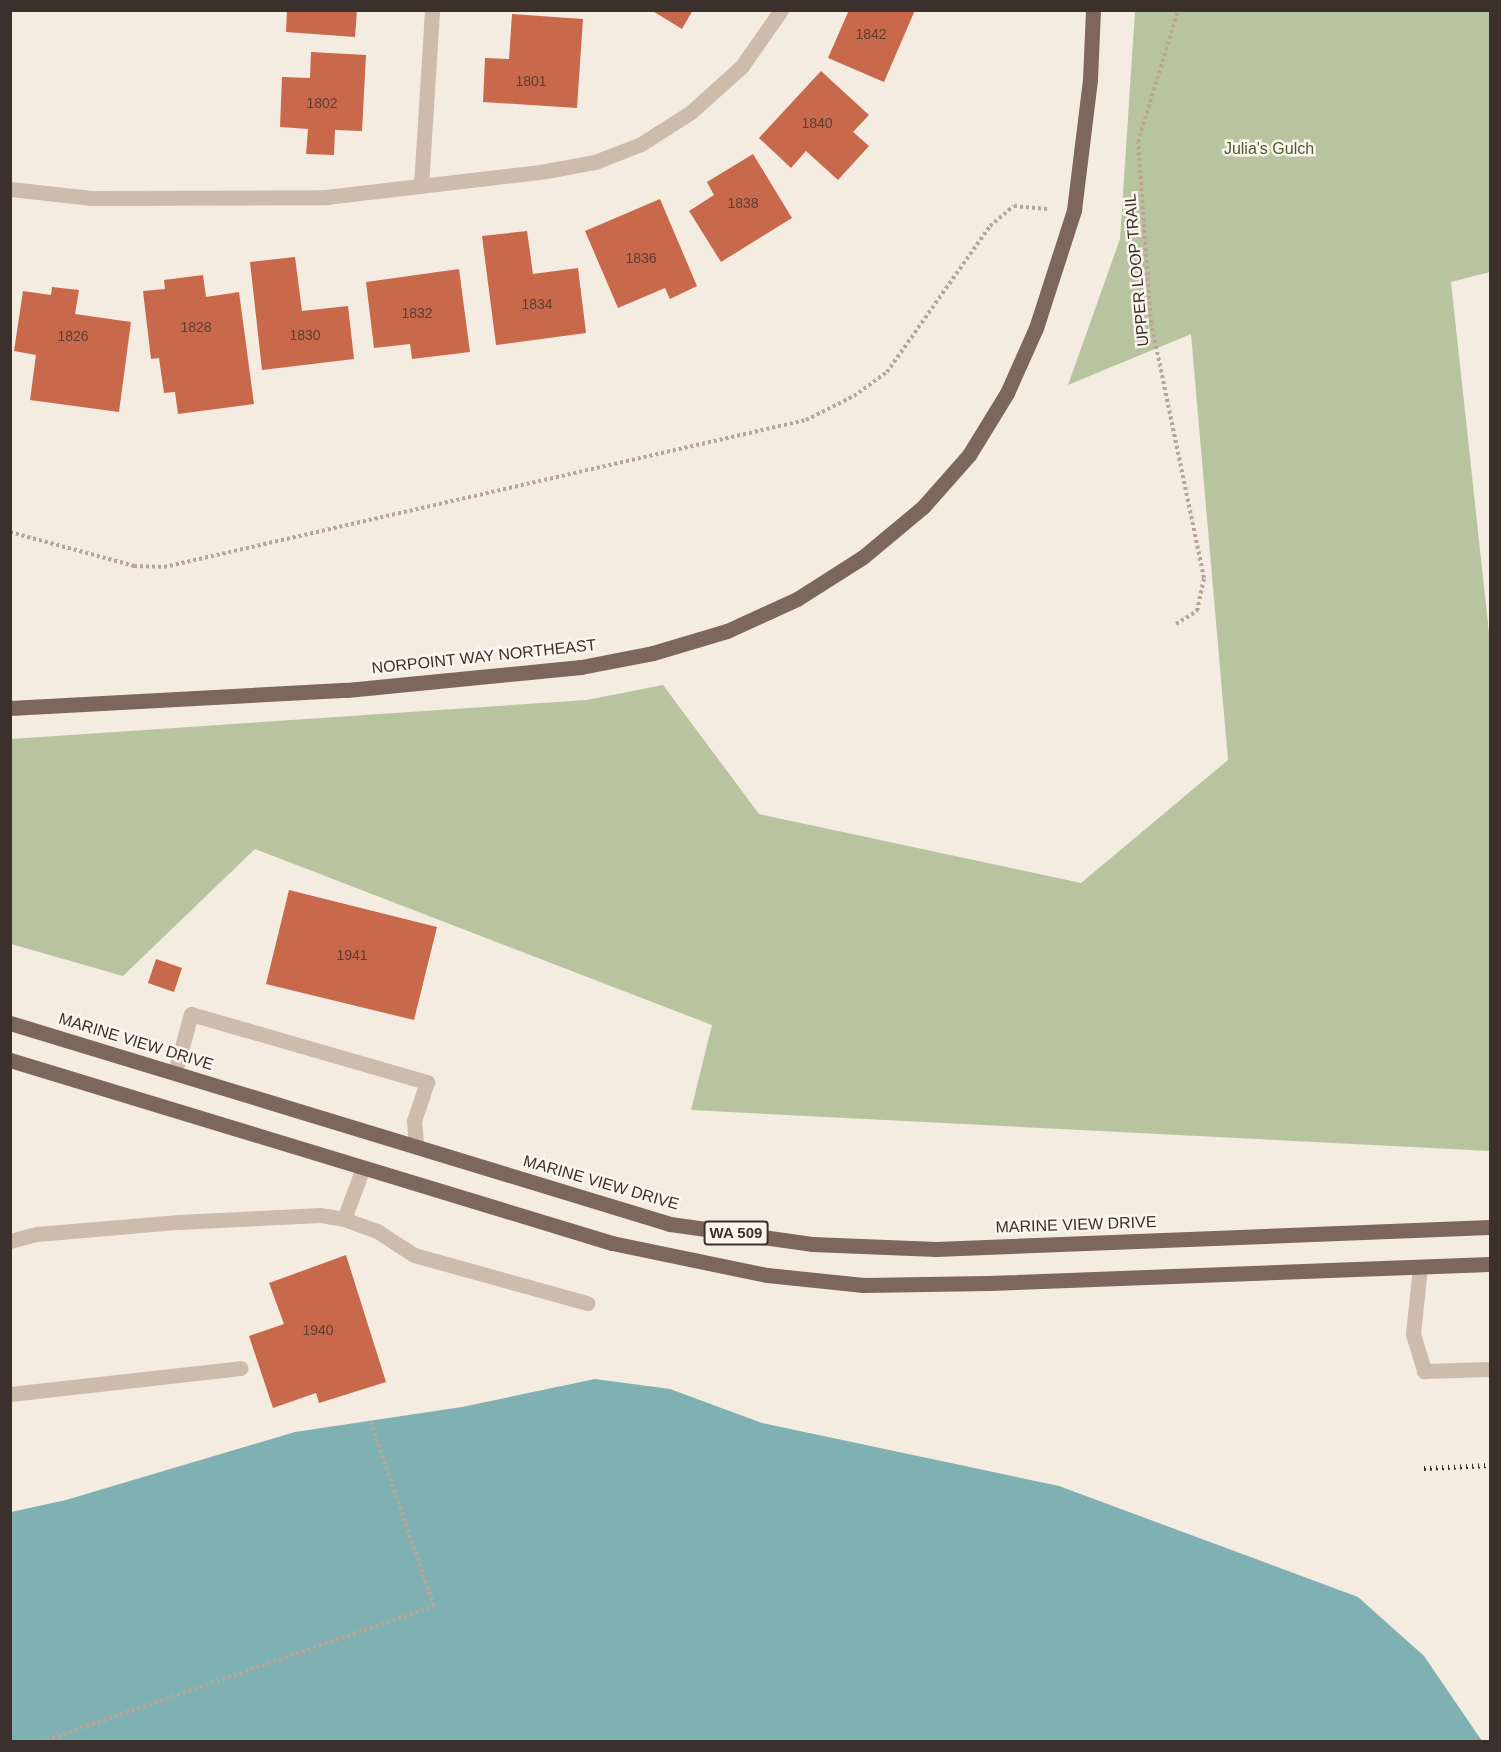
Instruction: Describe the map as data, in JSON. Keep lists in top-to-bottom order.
{
  "streets": {
    "main road": ["NORPOINT WAY NORTHEAST", "MARINE VIEW DRIVE", "WA 509"],
    "path": ["UPPER LOOP TRAIL"]
  },
  "parks": ["Julia's Gulch"],
  "house_numbers": [
    "1842",
    "1801",
    "1802",
    "1840",
    "1838",
    "1836",
    "1834",
    "1832",
    "1828",
    "1830",
    "1826",
    "1941",
    "1940"
  ]
}
